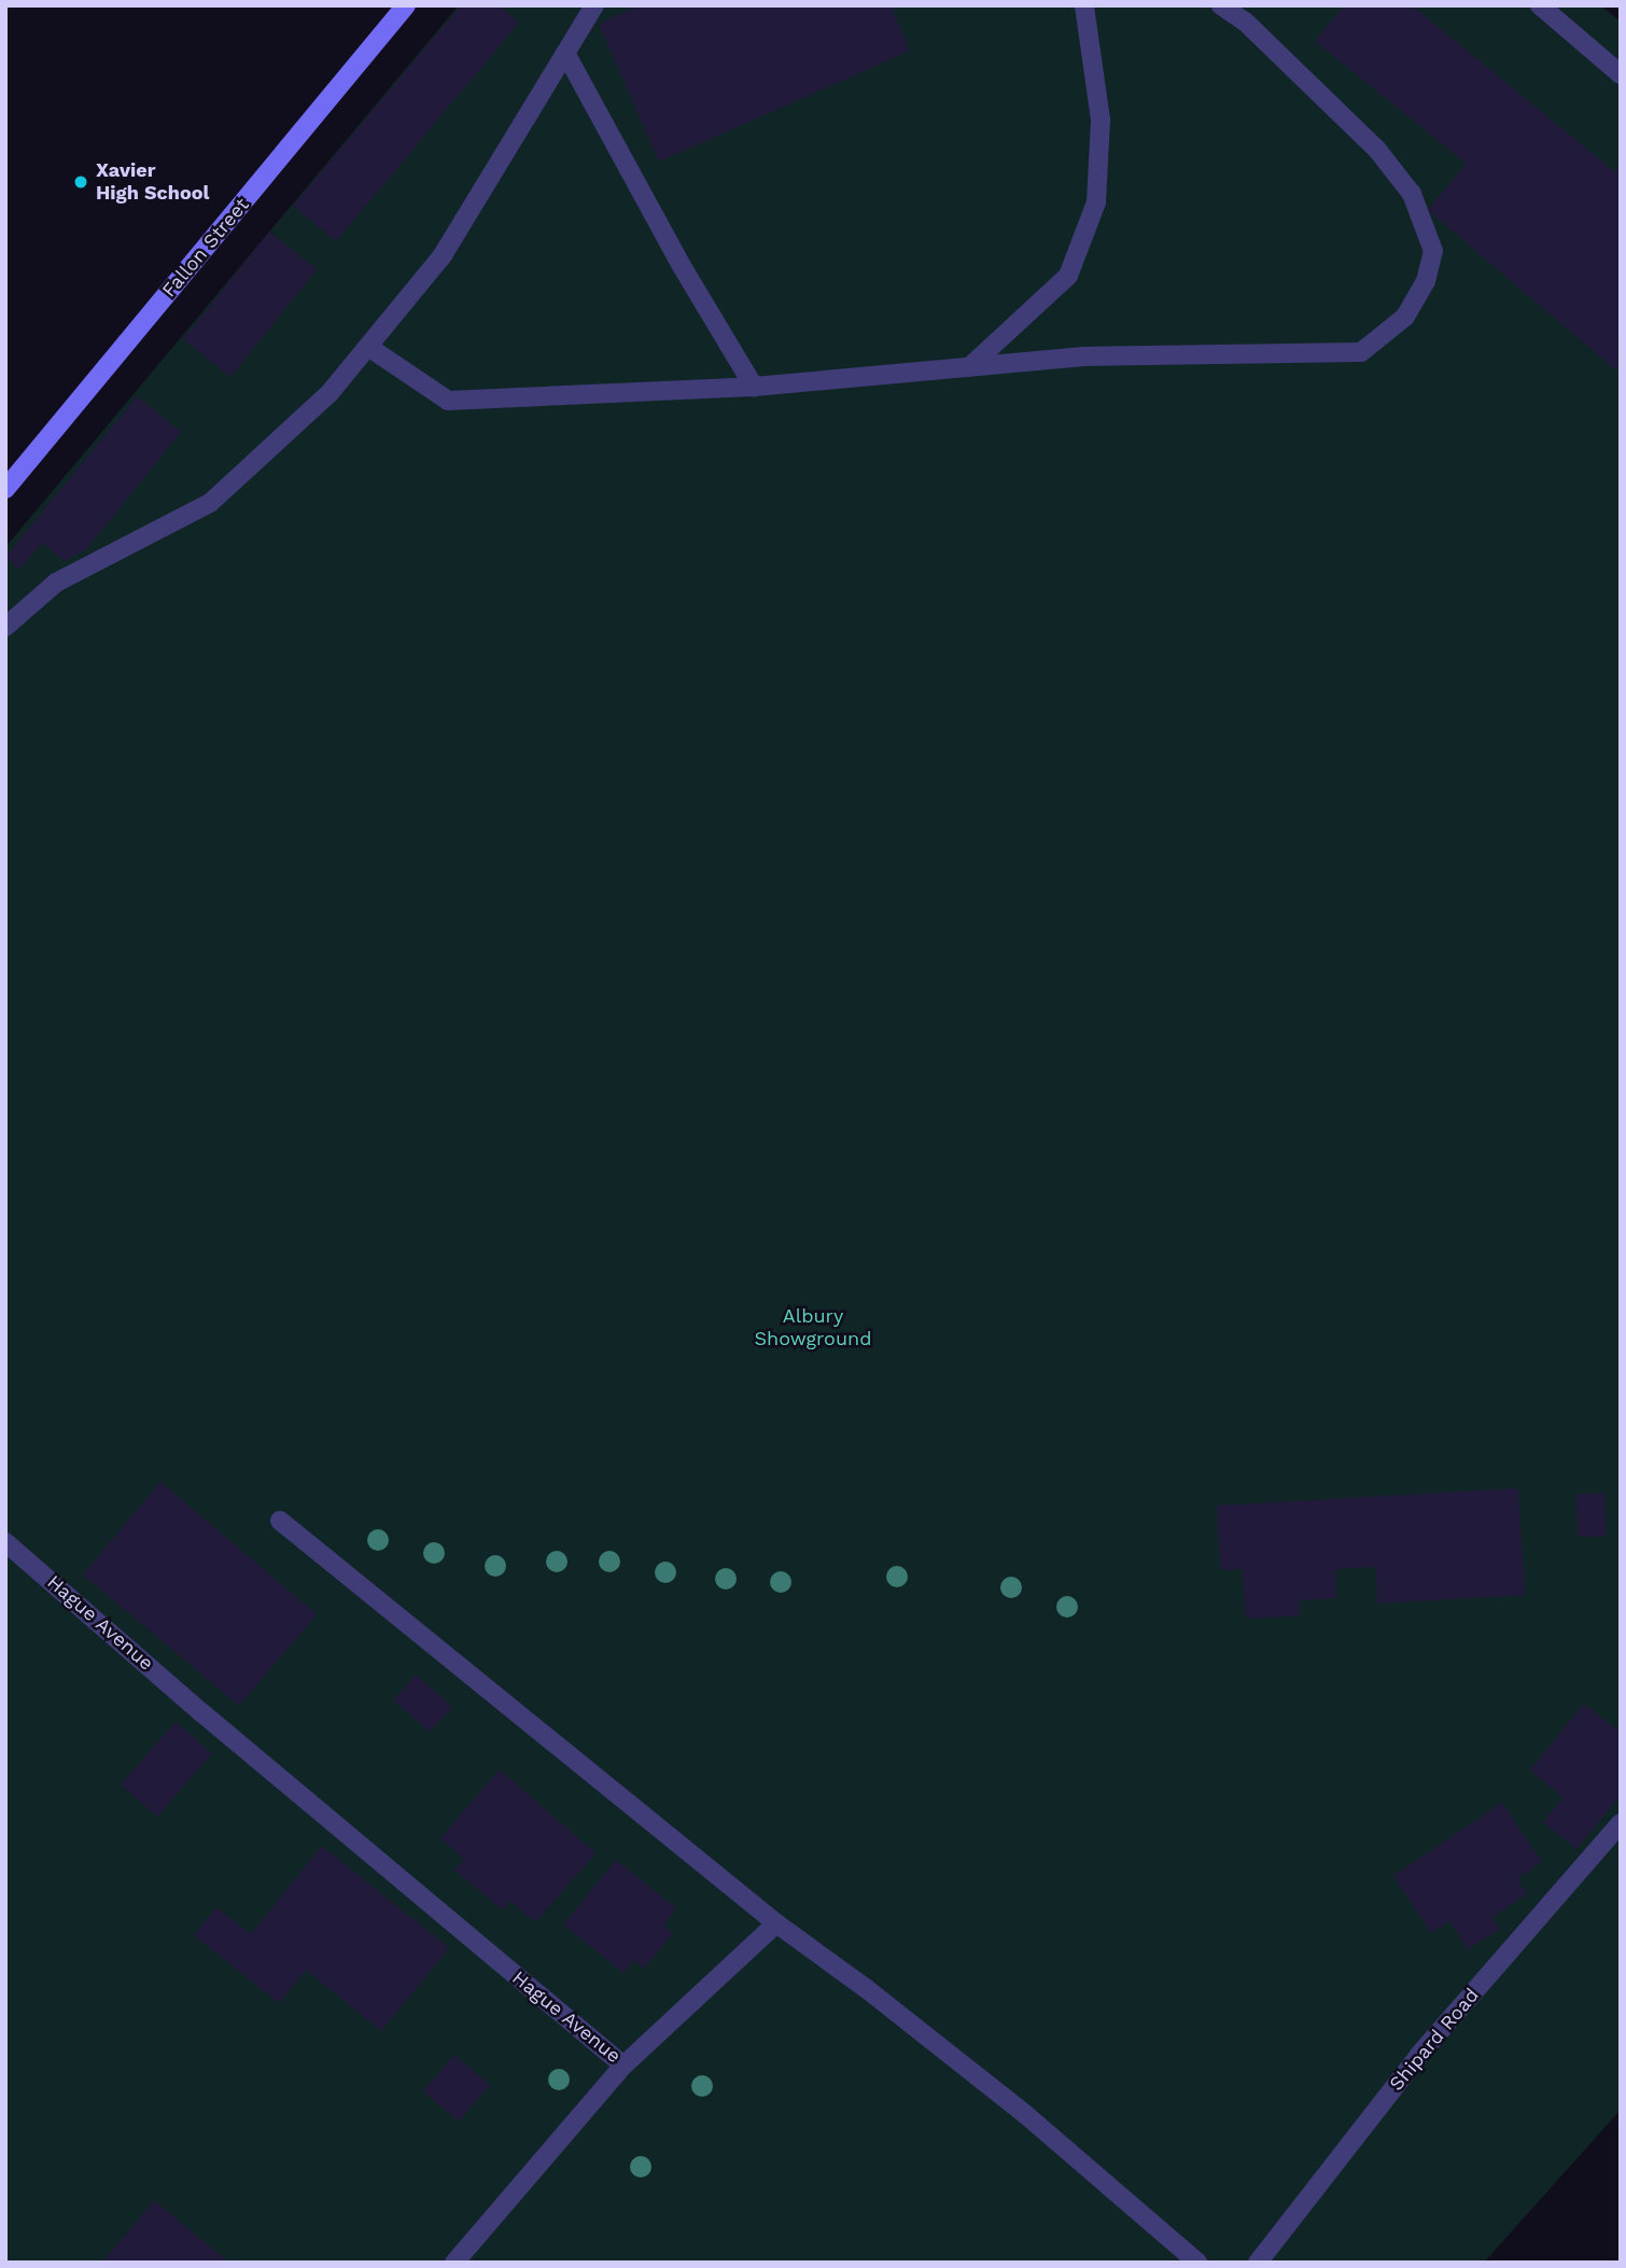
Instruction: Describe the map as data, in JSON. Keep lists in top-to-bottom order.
{
  "streets": {
    "street": ["Fallon Street"],
    "lane": ["Hague Avenue", "Shipard Road"]
  },
  "parks": ["Albury Showground"],
  "places": ["Xavier High School"]
}
